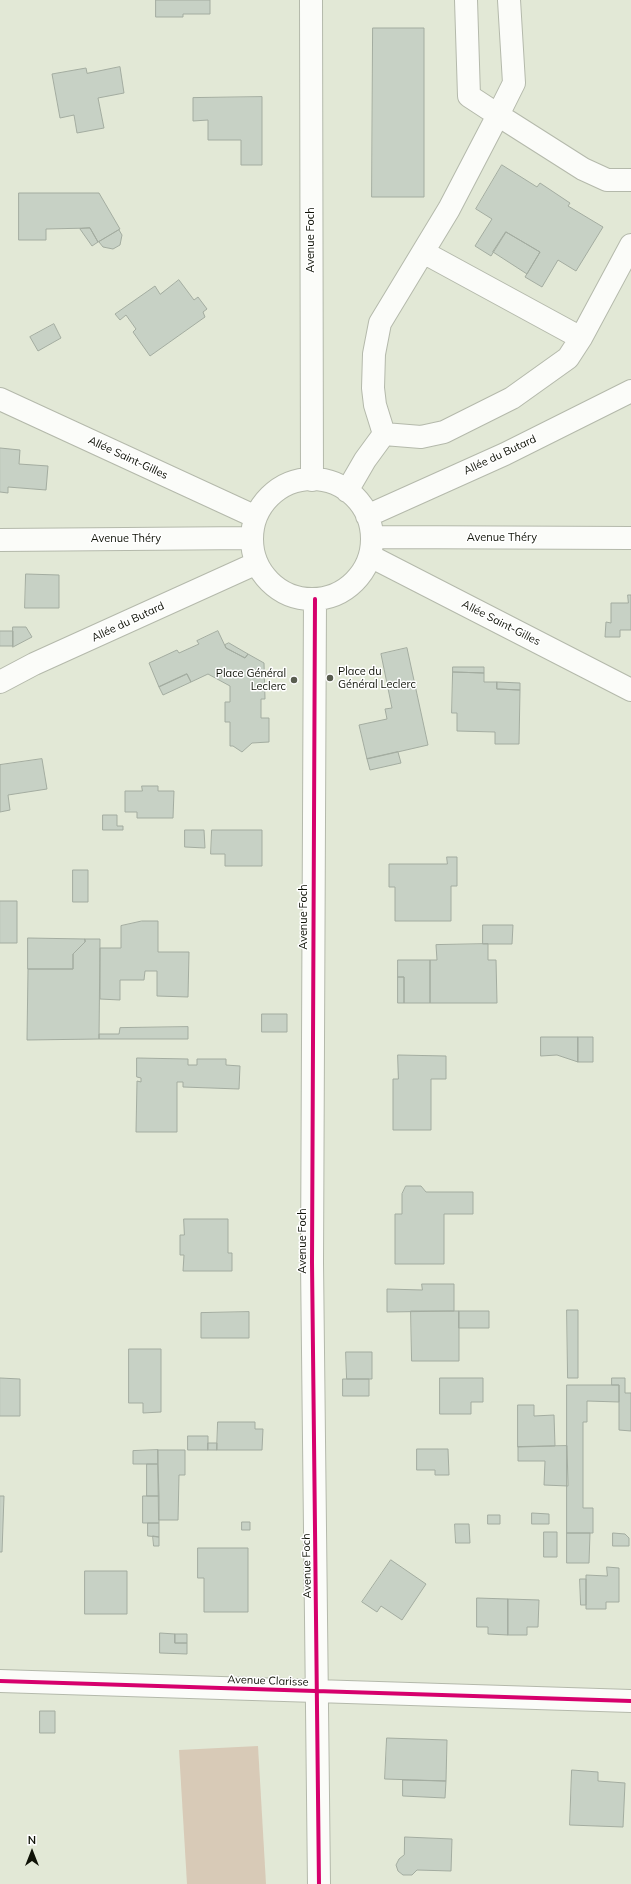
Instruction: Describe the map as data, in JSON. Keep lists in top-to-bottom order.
{
  "streets": {
    "street": [
      "Avenue Foch",
      "Allée du Butard",
      "Allée Saint-Gilles",
      "Avenue Théry",
      "Avenue Clarisse"
    ]
  },
  "crossings": [
    ["Avenue Foch", "Allée du Butard"],
    ["Avenue Foch", "Allée Saint-Gilles"],
    ["Avenue Foch", "Avenue Théry"],
    ["Avenue Foch", "Avenue Clarisse"],
    ["Allée du Butard", "Allée Saint-Gilles"],
    ["Allée du Butard", "Avenue Théry"],
    ["Allée Saint-Gilles", "Avenue Théry"]
  ],
  "places": ["Place du Général Leclerc", "Place Général Leclerc"],
  "north": "top"
}
